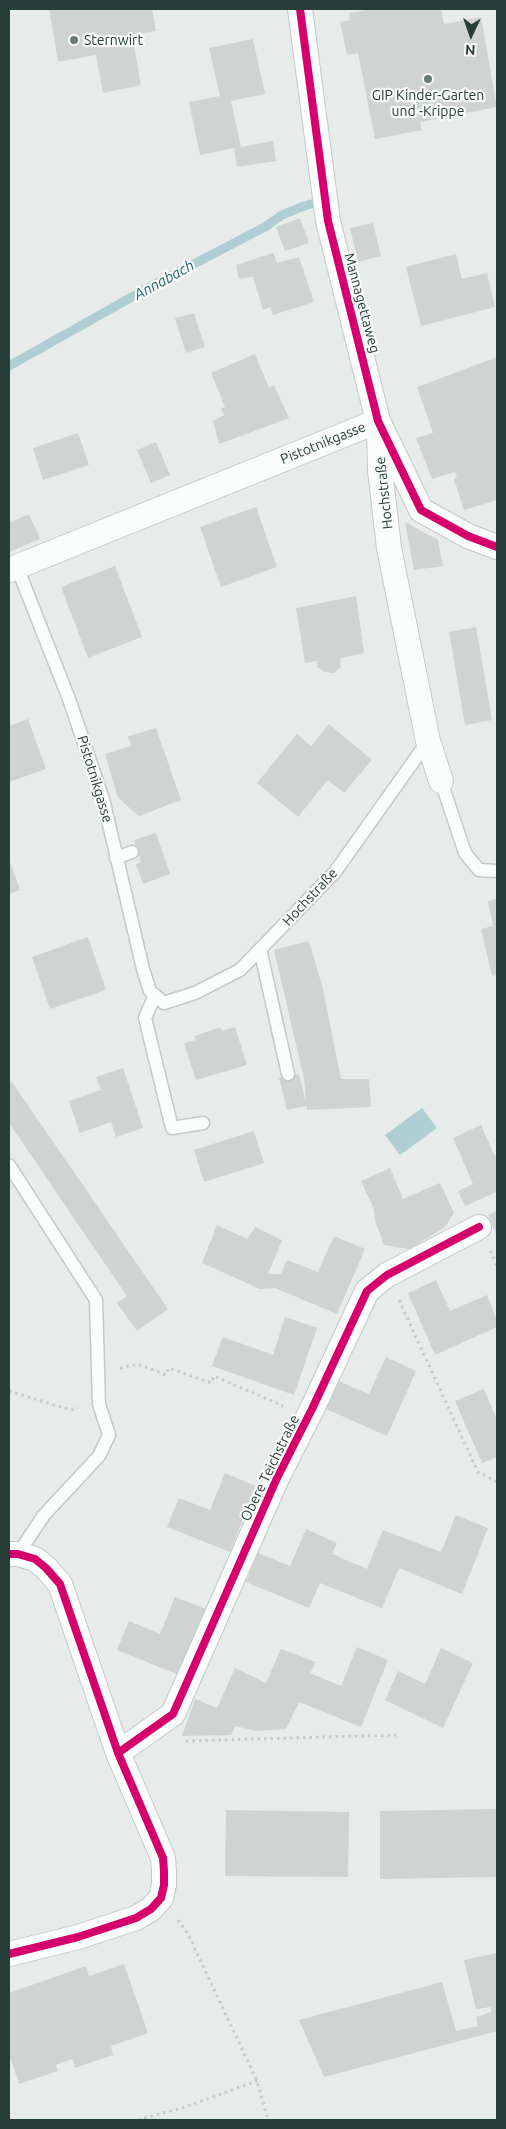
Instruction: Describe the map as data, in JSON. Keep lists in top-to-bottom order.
{
  "streets": {
    "street": [
      "Mannagettaweg",
      "Pistotnikgasse",
      "Hochstraße",
      "Obere Teichstraße"
    ]
  },
  "crossings": [
    ["Mannagettaweg", "Pistotnikgasse"],
    ["Mannagettaweg", "Hochstraße"],
    ["Pistotnikgasse", "Hochstraße"]
  ],
  "water": ["Annabach"],
  "places": ["Sternwirt", "GIP Kinder-Garten und -Krippe"],
  "north": "bottom"
}
